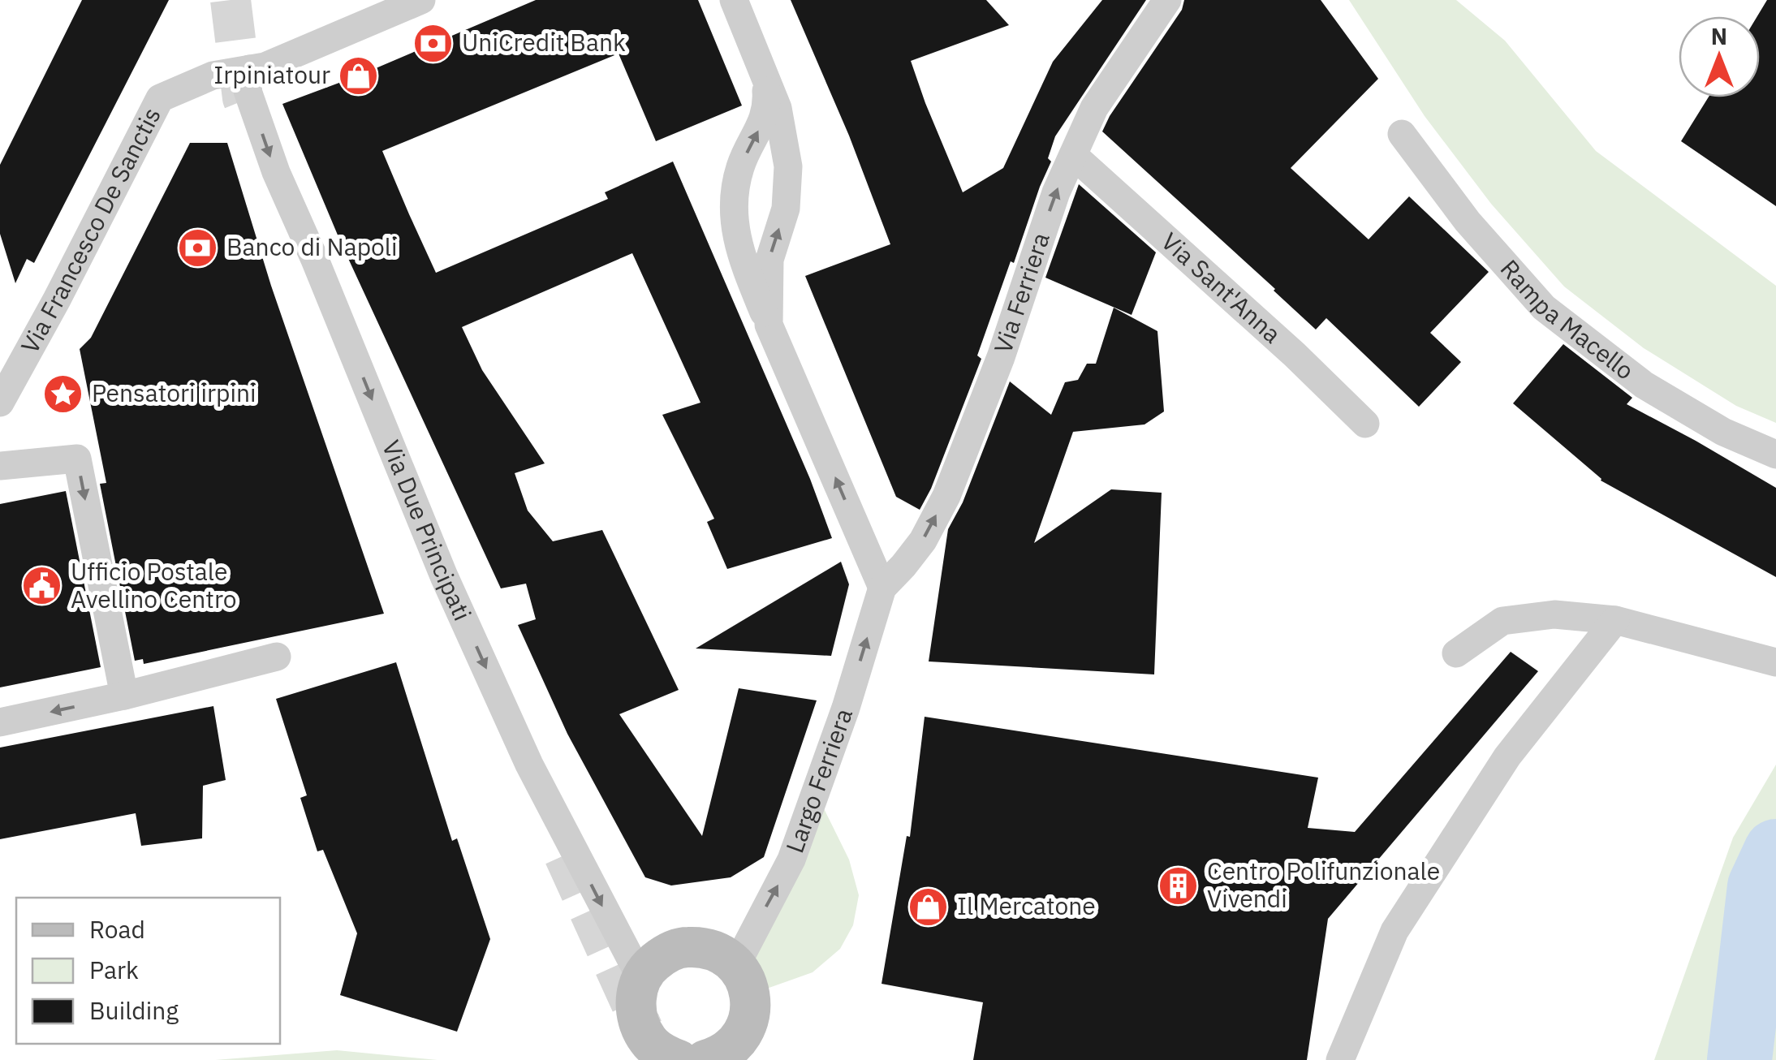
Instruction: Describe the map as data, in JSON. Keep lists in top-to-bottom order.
{
  "streets": {
    "street": [
      "Via Francesco De Sanctis",
      "Via Sant'Anna",
      "Via Ferriera",
      "Rampa Macello",
      "Via Due Principati",
      "Largo Ferriera"
    ]
  },
  "crossings": [
    ["Via Francesco De Sanctis", "Via Due Principati"],
    ["Via Sant'Anna", "Via Ferriera"],
    ["Via Ferriera", "Largo Ferriera"]
  ],
  "one_way": ["Via Ferriera", "Via Due Principati", "Largo Ferriera"],
  "places": {
    "bank": ["UniCredit Bank", "Banco di Napoli"],
    "shop": ["Irpiniatour", "Il Mercatone"],
    "place": ["Pensatori irpini"],
    "public building": ["Ufficio Postale Avellino Centro"],
    "building": ["Centro Polifunzionale Vivendi"]
  },
  "legend": ["Road", "Park", "Building"],
  "north": "top"
}
